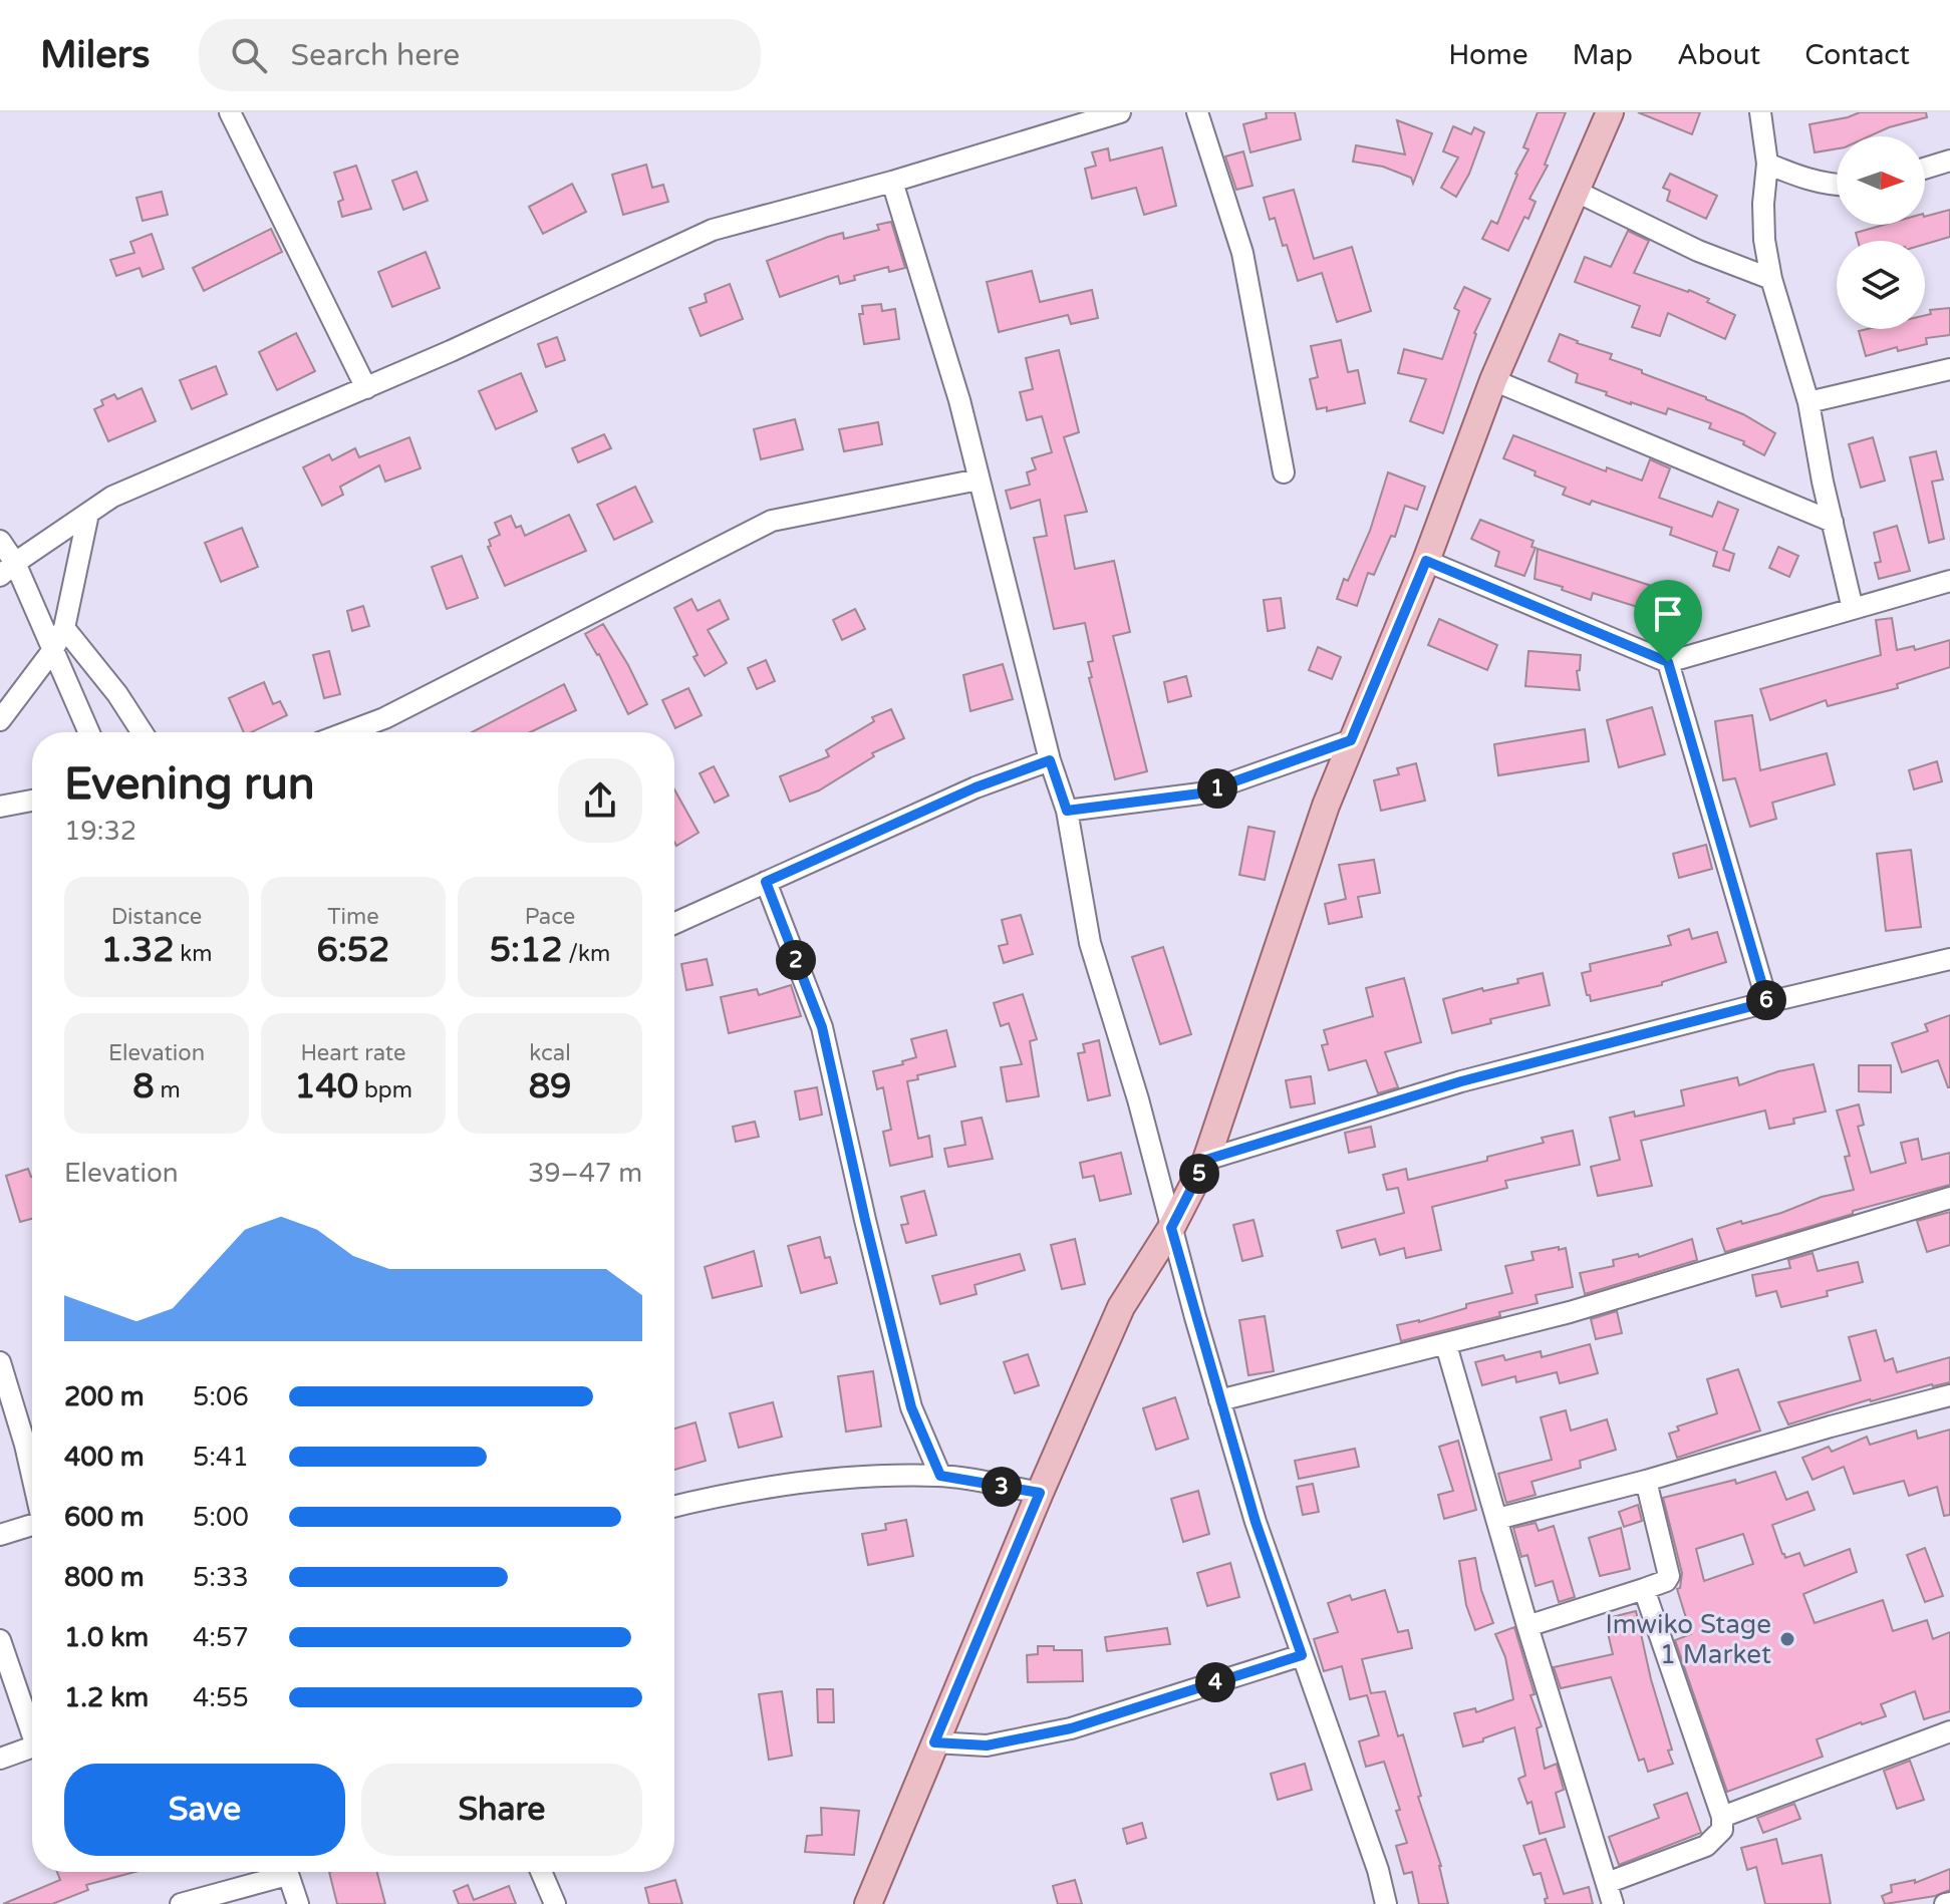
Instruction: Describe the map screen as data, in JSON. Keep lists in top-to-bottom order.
{
  "places": ["Imwiko Stage 1 Market"],
  "north": "right",
  "page": {
    "header": "Milers",
    "search": "Search here",
    "nav": [
      "Home",
      "Map",
      "About",
      "Contact"
    ],
    "heading": ["Evening run", "19:32"],
    "pins": [
      "1",
      "2",
      "6",
      "5",
      "3",
      "4"
    ],
    "stats": [
      ["Distance", "1.32 km"],
      ["Time", "6:52"],
      ["Pace", "5:12 /km"],
      ["Elevation", "8 m"],
      ["Heart rate", "140 bpm"],
      ["kcal", "89"]
    ],
    "chart": ["Elevation", "39–47 m"],
    "list": [
      {
        "name": "200 m",
        "note": "5:06"
      },
      {
        "name": "400 m",
        "note": "5:41"
      },
      {
        "name": "600 m",
        "note": "5:00"
      },
      {
        "name": "800 m",
        "note": "5:33"
      },
      {
        "name": "1.0 km",
        "note": "4:57"
      },
      {
        "name": "1.2 km",
        "note": "4:55"
      }
    ],
    "buttons": ["Save", "Share"]
  }
}
